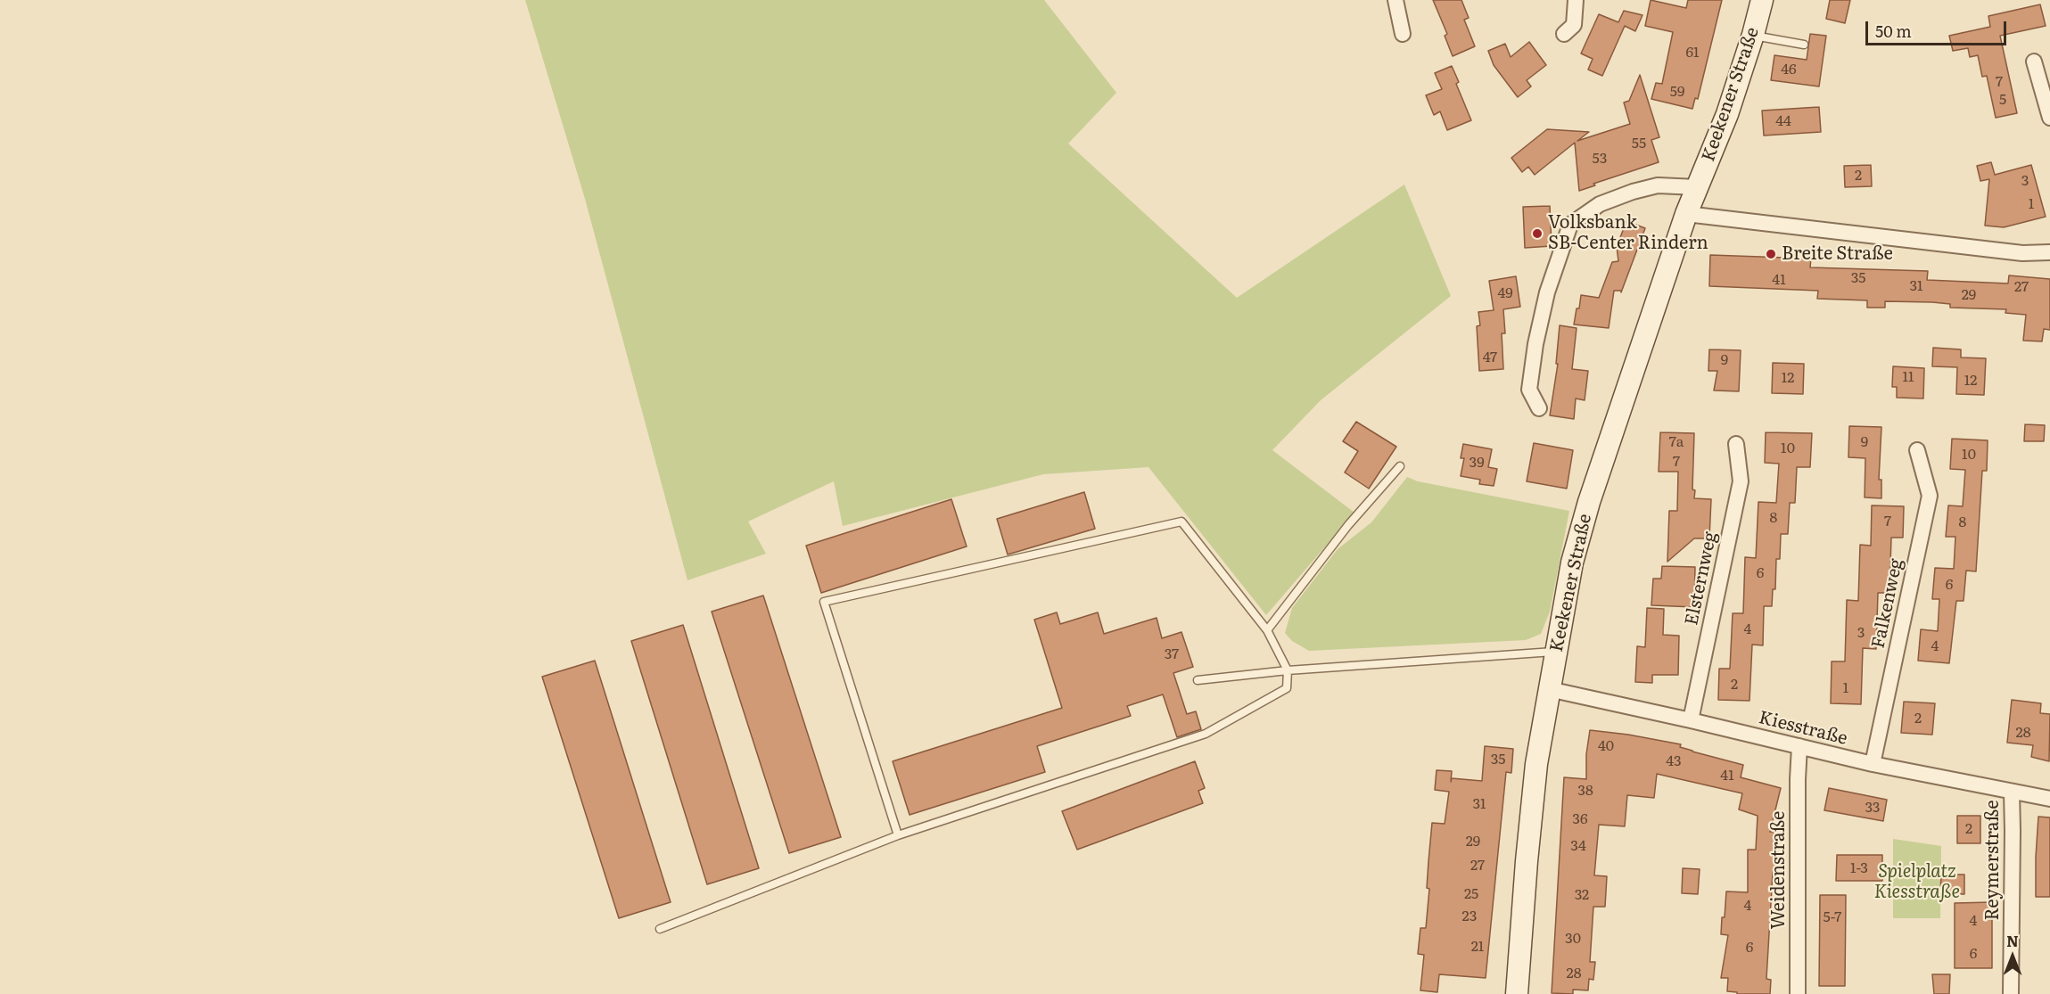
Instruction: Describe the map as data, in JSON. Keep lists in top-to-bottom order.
{
  "streets": {
    "main road": ["Keekener Straße"],
    "street": [
      "Elsternweg",
      "Falkenweg",
      "Kiesstraße",
      "Reymerstraße",
      "Weidenstraße"
    ]
  },
  "crossings": [
    ["Keekener Straße", "Kiesstraße"],
    ["Elsternweg", "Kiesstraße"],
    ["Falkenweg", "Kiesstraße"],
    ["Kiesstraße", "Reymerstraße"],
    ["Kiesstraße", "Weidenstraße"]
  ],
  "parks": ["Spielplatz Kiesstraße"],
  "places": ["Volksbank SB-Center Rindern", "Breite Straße"],
  "house_numbers": [
    "61",
    "46",
    "7",
    "59",
    "5",
    "44",
    "55",
    "53",
    "2",
    "3",
    "1",
    "35",
    "41",
    "31",
    "27",
    "49",
    "29",
    "47",
    "9",
    "11",
    "12",
    "12",
    "7a",
    "9",
    "10",
    "10",
    "7",
    "39",
    "8",
    "7",
    "8",
    "6",
    "6",
    "4",
    "3",
    "4",
    "37",
    "2",
    "1",
    "2",
    "28",
    "40",
    "35",
    "43",
    "41",
    "38",
    "31",
    "33",
    "36",
    "2",
    "29",
    "34",
    "27",
    "1-3",
    "25",
    "32",
    "4",
    "23",
    "5-7",
    "4",
    "30",
    "21",
    "6",
    "6",
    "28"
  ],
  "scale_bar": "50 m",
  "north": "top"
}
